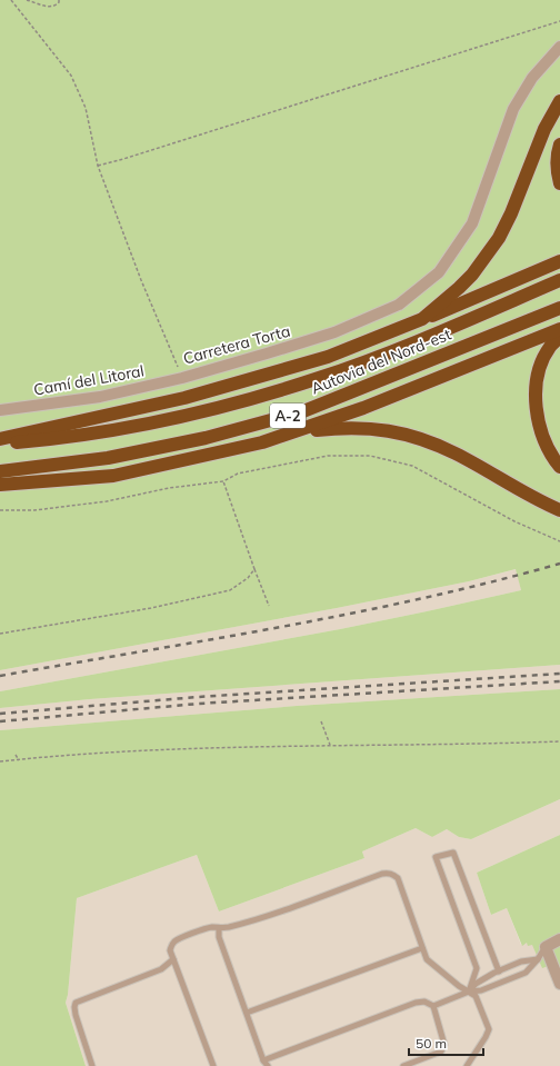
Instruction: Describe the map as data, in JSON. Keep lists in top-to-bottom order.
{
  "streets": {
    "highway": ["Autovia del Nord-est", "A-2"],
    "street": ["Carretera Torta", "Camí del Litoral"]
  },
  "crossings": [
    ["Carretera Torta", "Camí del Litoral"]
  ],
  "scale_bar": "50 m"
}
